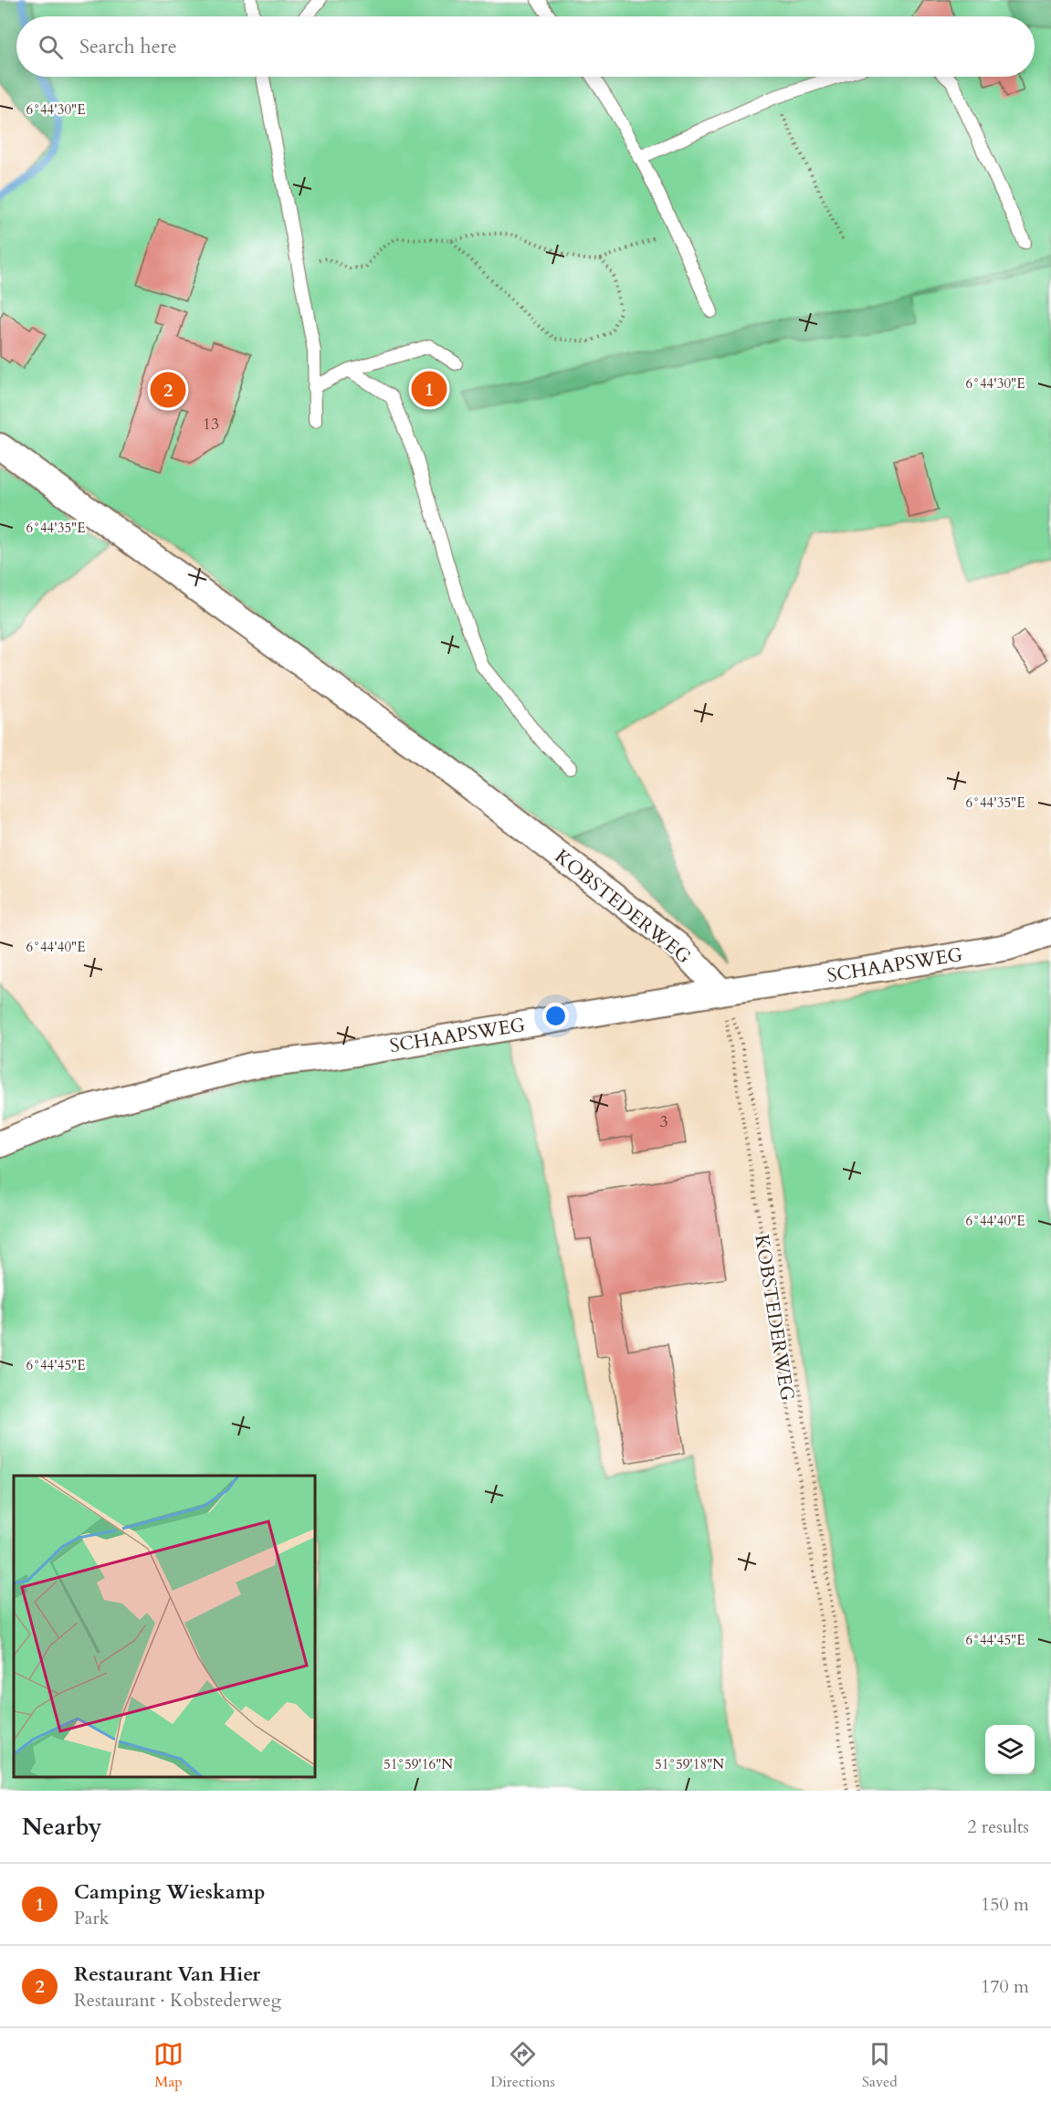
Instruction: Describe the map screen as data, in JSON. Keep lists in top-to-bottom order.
{
  "streets": {
    "street": ["KOBSTEDERWEG", "SCHAAPSWEG"]
  },
  "crossings": [
    ["KOBSTEDERWEG", "SCHAAPSWEG"]
  ],
  "house_numbers": ["13", "3"],
  "page": {
    "search": "Search here",
    "pins": ["1", "2"],
    "heading": ["Nearby", "2 results"],
    "list": [
      {
        "mark": "1",
        "name": "Camping Wieskamp",
        "note": "Park",
        "value": "150 m"
      },
      {
        "mark": "2",
        "name": "Restaurant Van Hier",
        "note": "Restaurant · Kobstederweg",
        "value": "170 m"
      }
    ],
    "nav": ["Map", "Directions", "Saved"]
  },
  "coordinates": [
    "6°44'30\"E",
    "6°44'35\"E",
    "6°44'40\"E",
    "6°44'45\"E",
    "51°59'16\"N",
    "51°59'18\"N"
  ]
}
